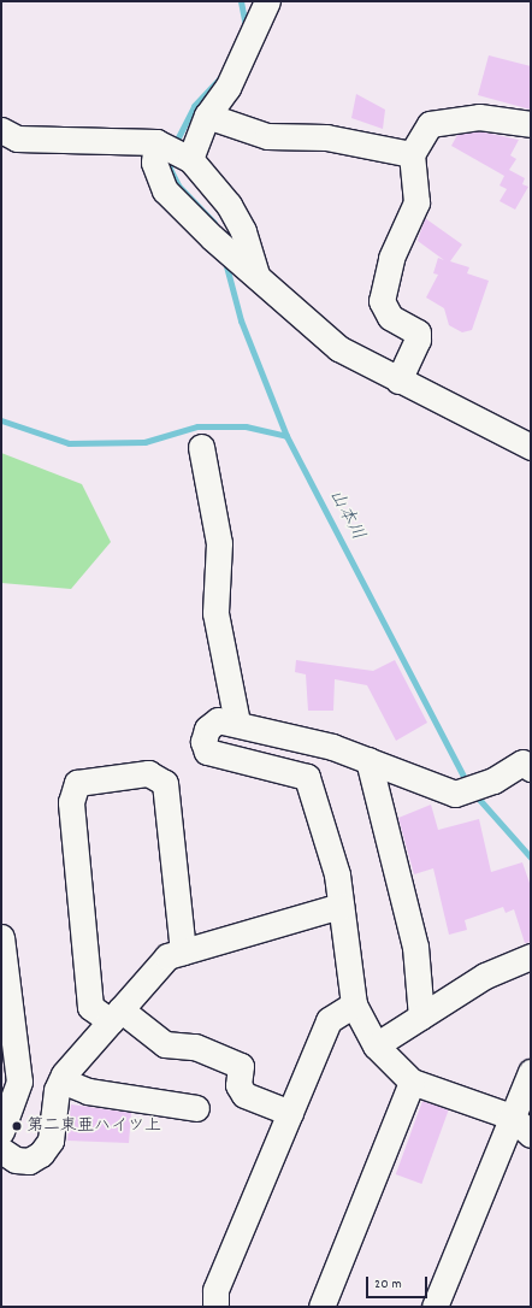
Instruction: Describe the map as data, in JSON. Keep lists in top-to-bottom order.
{
  "water": ["山本川"],
  "places": ["第二東亜ハイツ上"],
  "scale_bar": "20 m"
}
